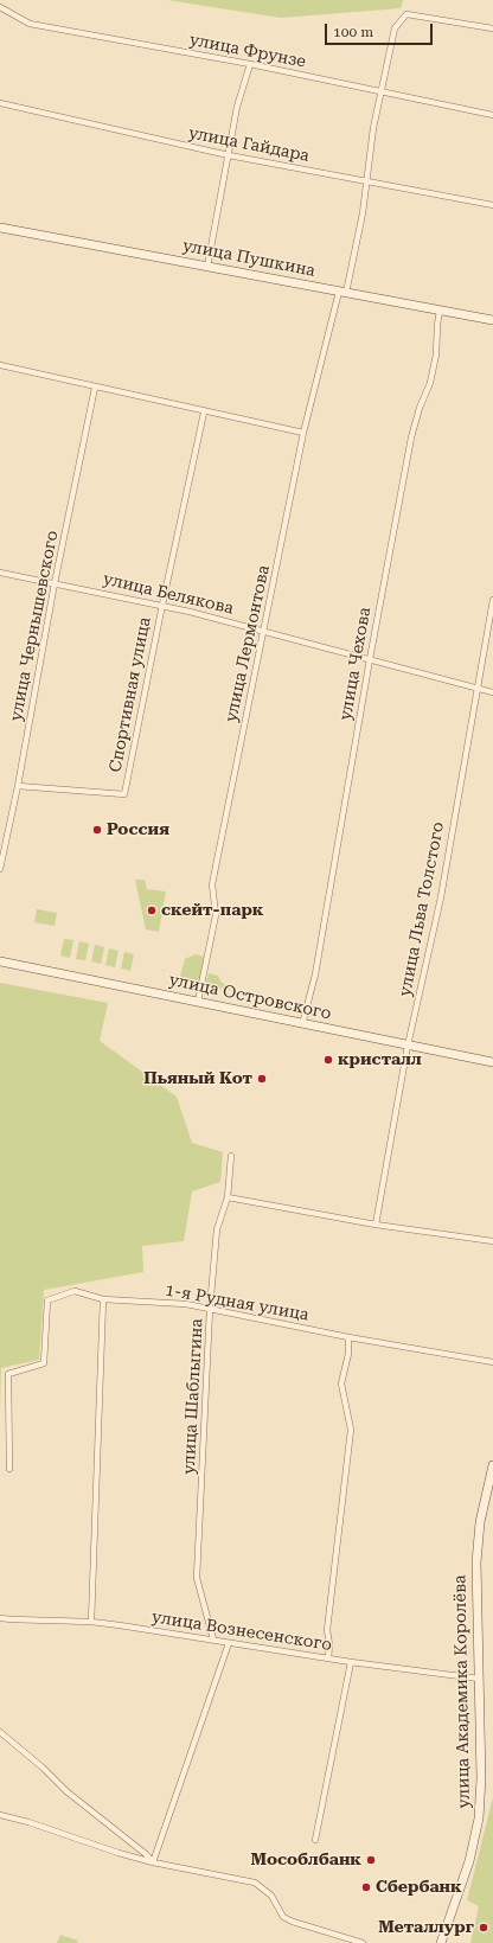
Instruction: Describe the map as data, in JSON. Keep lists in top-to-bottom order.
{
  "streets": {
    "street": [
      "улица Фрунзе",
      "улица Гайдара",
      "улица Пушкина",
      "улица Белякова",
      "улица Чернышевского",
      "улица Лермонтова",
      "улица Чехова",
      "Спортивная улица",
      "улица Льва Толстого",
      "улица Островского",
      "1-я Рудная улица",
      "улица Шаблыгина",
      "улица Вознесенского",
      "улица Академика Королёва"
    ]
  },
  "crossings": [
    ["улица Фрунзе", "улица Лермонтова"],
    ["улица Гайдара", "улица Лермонтова"],
    ["улица Пушкина", "улица Лермонтова"],
    ["улица Пушкина", "улица Чехова"],
    ["улица Белякова", "улица Чернышевского"],
    ["улица Белякова", "улица Лермонтова"],
    ["улица Белякова", "улица Чехова"],
    ["улица Белякова", "Спортивная улица"],
    ["улица Белякова", "улица Льва Толстого"],
    ["улица Чернышевского", "Спортивная улица"],
    ["улица Лермонтова", "улица Островского"],
    ["улица Чехова", "улица Островского"],
    ["улица Льва Толстого", "улица Островского"],
    ["1-я Рудная улица", "улица Шаблыгина"],
    ["улица Шаблыгина", "улица Вознесенского"],
    ["улица Вознесенского", "улица Академика Королёва"]
  ],
  "places": [
    "Россия",
    "скейт-парк",
    "кристалл",
    "Пьяный Кот",
    "Мособлбанк",
    "Сбербанк",
    "Металлург"
  ],
  "scale_bar": "100 m"
}
